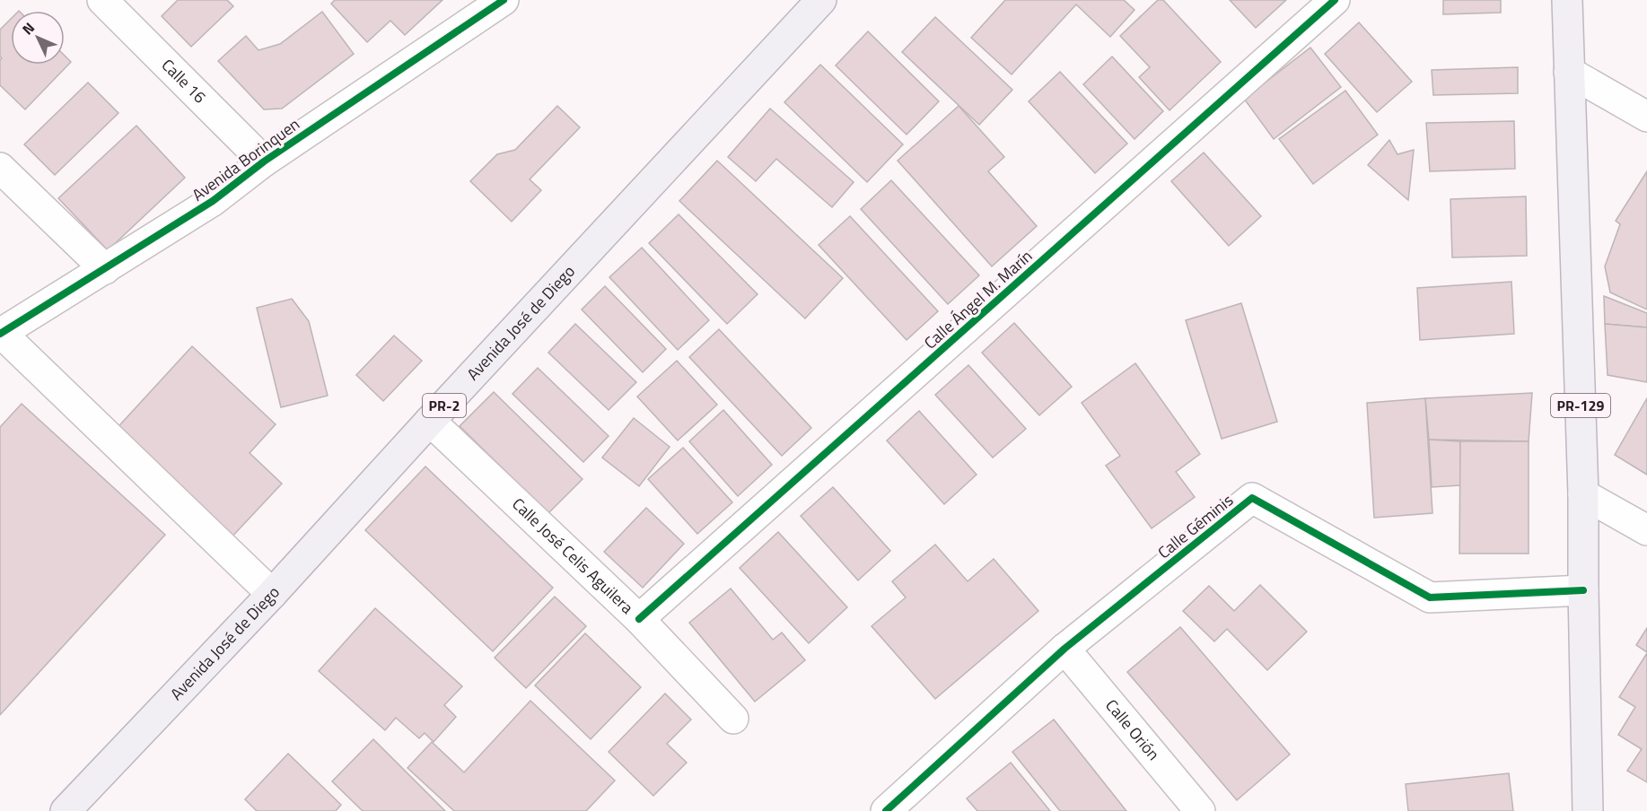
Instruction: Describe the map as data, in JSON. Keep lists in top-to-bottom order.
{
  "streets": {
    "main road": ["Avenida José de Diego", "PR-2", "PR-129"],
    "street": [
      "Calle 16",
      "Avenida Borinquen",
      "Calle Ángel M. Marín",
      "Calle Géminis",
      "Calle José Celis Aguilera",
      "Calle Orión"
    ]
  },
  "crossings": [
    ["Calle 16", "Avenida Borinquen"],
    ["Calle Ángel M. Marín", "Calle José Celis Aguilera"],
    ["Avenida José de Diego", "Calle José Celis Aguilera"],
    ["PR-129", "Calle Géminis"],
    ["Calle Géminis", "Calle Orión"]
  ],
  "north": "top left"
}
